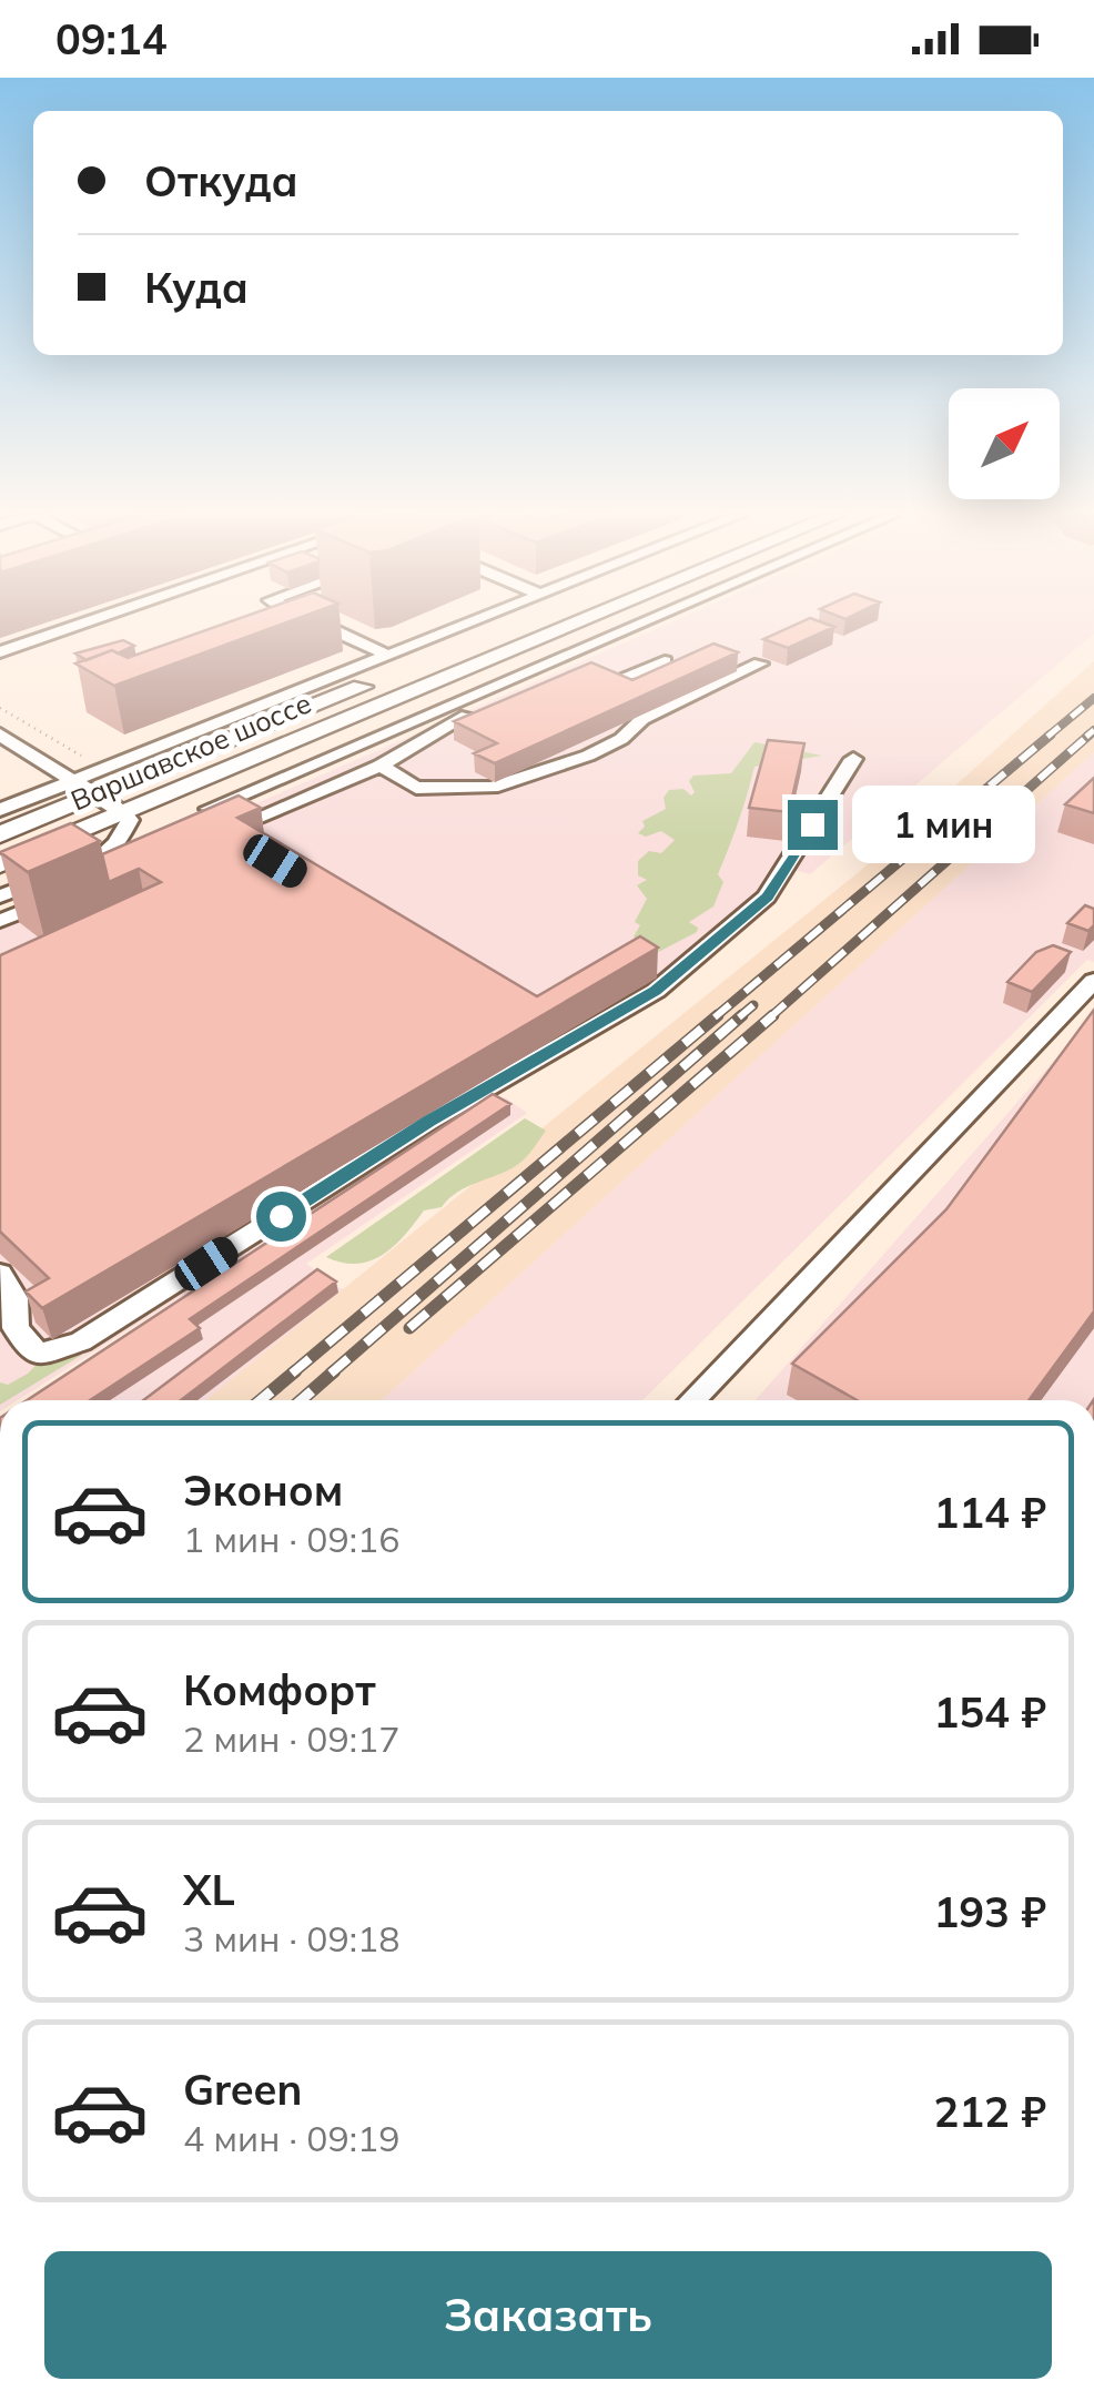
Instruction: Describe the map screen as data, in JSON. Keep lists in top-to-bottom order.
{
  "streets": {
    "main road": ["Варшавское шоссе"]
  },
  "north": "top right",
  "page": {
    "status": "09:14",
    "banner": ["Откуда", "Куда"],
    "bubble": "1 мин",
    "list": [
      {
        "name": "Эконом",
        "note": "1 мин · 09:16",
        "value": "114 ₽"
      },
      {
        "name": "Комфорт",
        "note": "2 мин · 09:17",
        "value": "154 ₽"
      },
      {
        "name": "XL",
        "note": "3 мин · 09:18",
        "value": "193 ₽"
      },
      {
        "name": "Green",
        "note": "4 мин · 09:19",
        "value": "212 ₽"
      }
    ],
    "buttons": "Заказать"
  }
}
